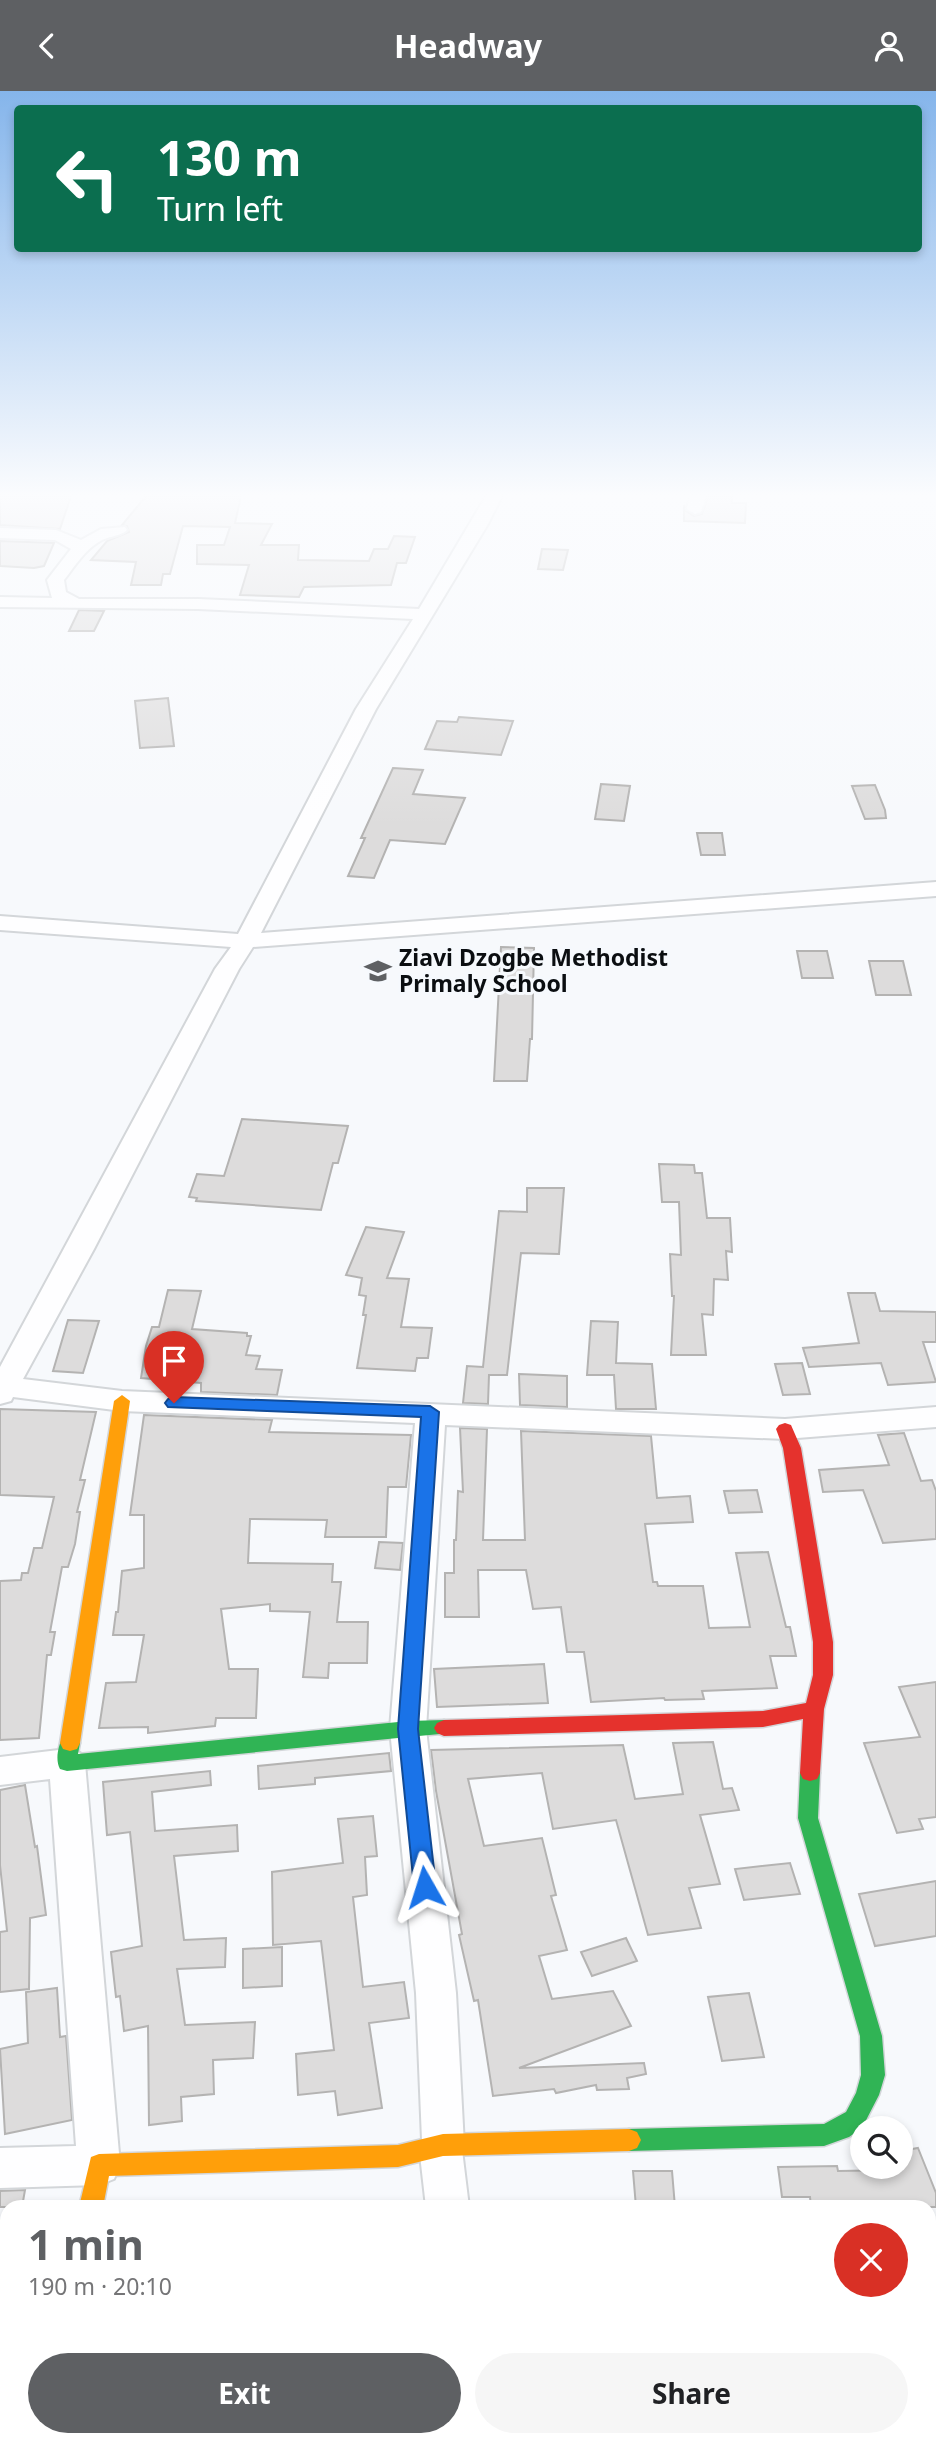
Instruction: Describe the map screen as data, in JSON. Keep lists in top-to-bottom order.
{
  "places": {
    "school or university": ["Ziavi Dzogbe Methodist Primaly School"]
  },
  "page": {
    "header": "Headway",
    "turn": ["130 m", "Turn left"],
    "heading": ["1 min", "190 m · 20:10"],
    "buttons": ["Exit", "Share"]
  }
}
